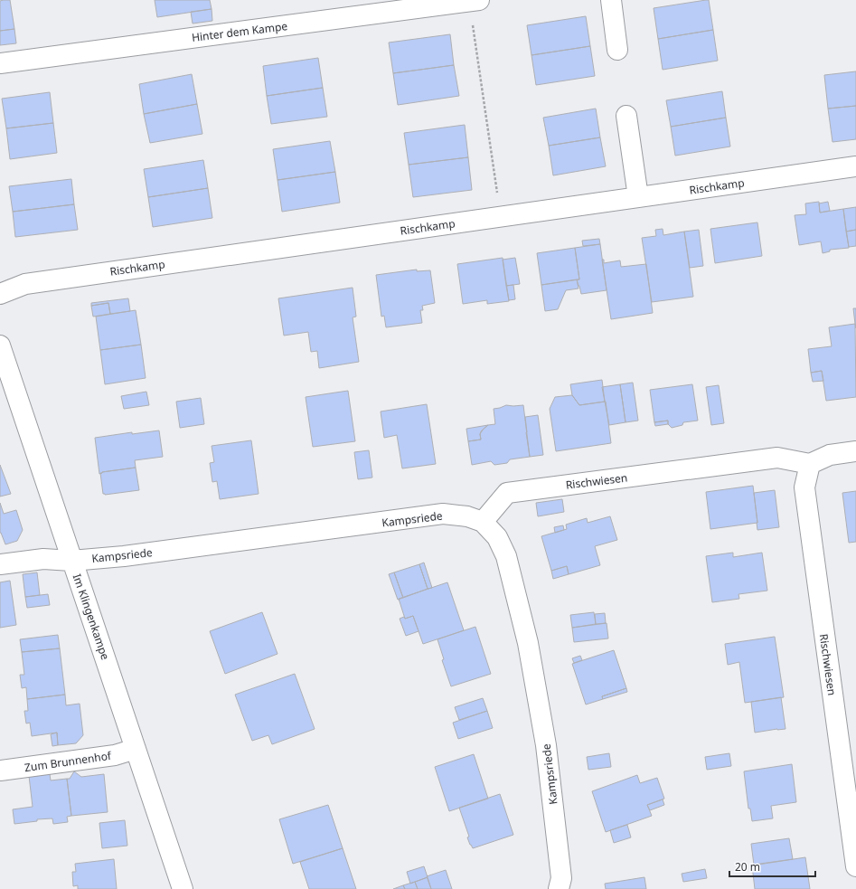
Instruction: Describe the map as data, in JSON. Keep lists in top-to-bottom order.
{
  "streets": {
    "street": [
      "Hinter dem Kampe",
      "Rischkamp",
      "Rischwiesen",
      "Kampsriede",
      "Im Klingenkampe",
      "Zum Brunnenhof"
    ]
  },
  "crossings": [
    ["Rischwiesen", "Kampsriede"],
    ["Kampsriede", "Im Klingenkampe"],
    ["Im Klingenkampe", "Zum Brunnenhof"]
  ],
  "scale_bar": "20 m"
}
